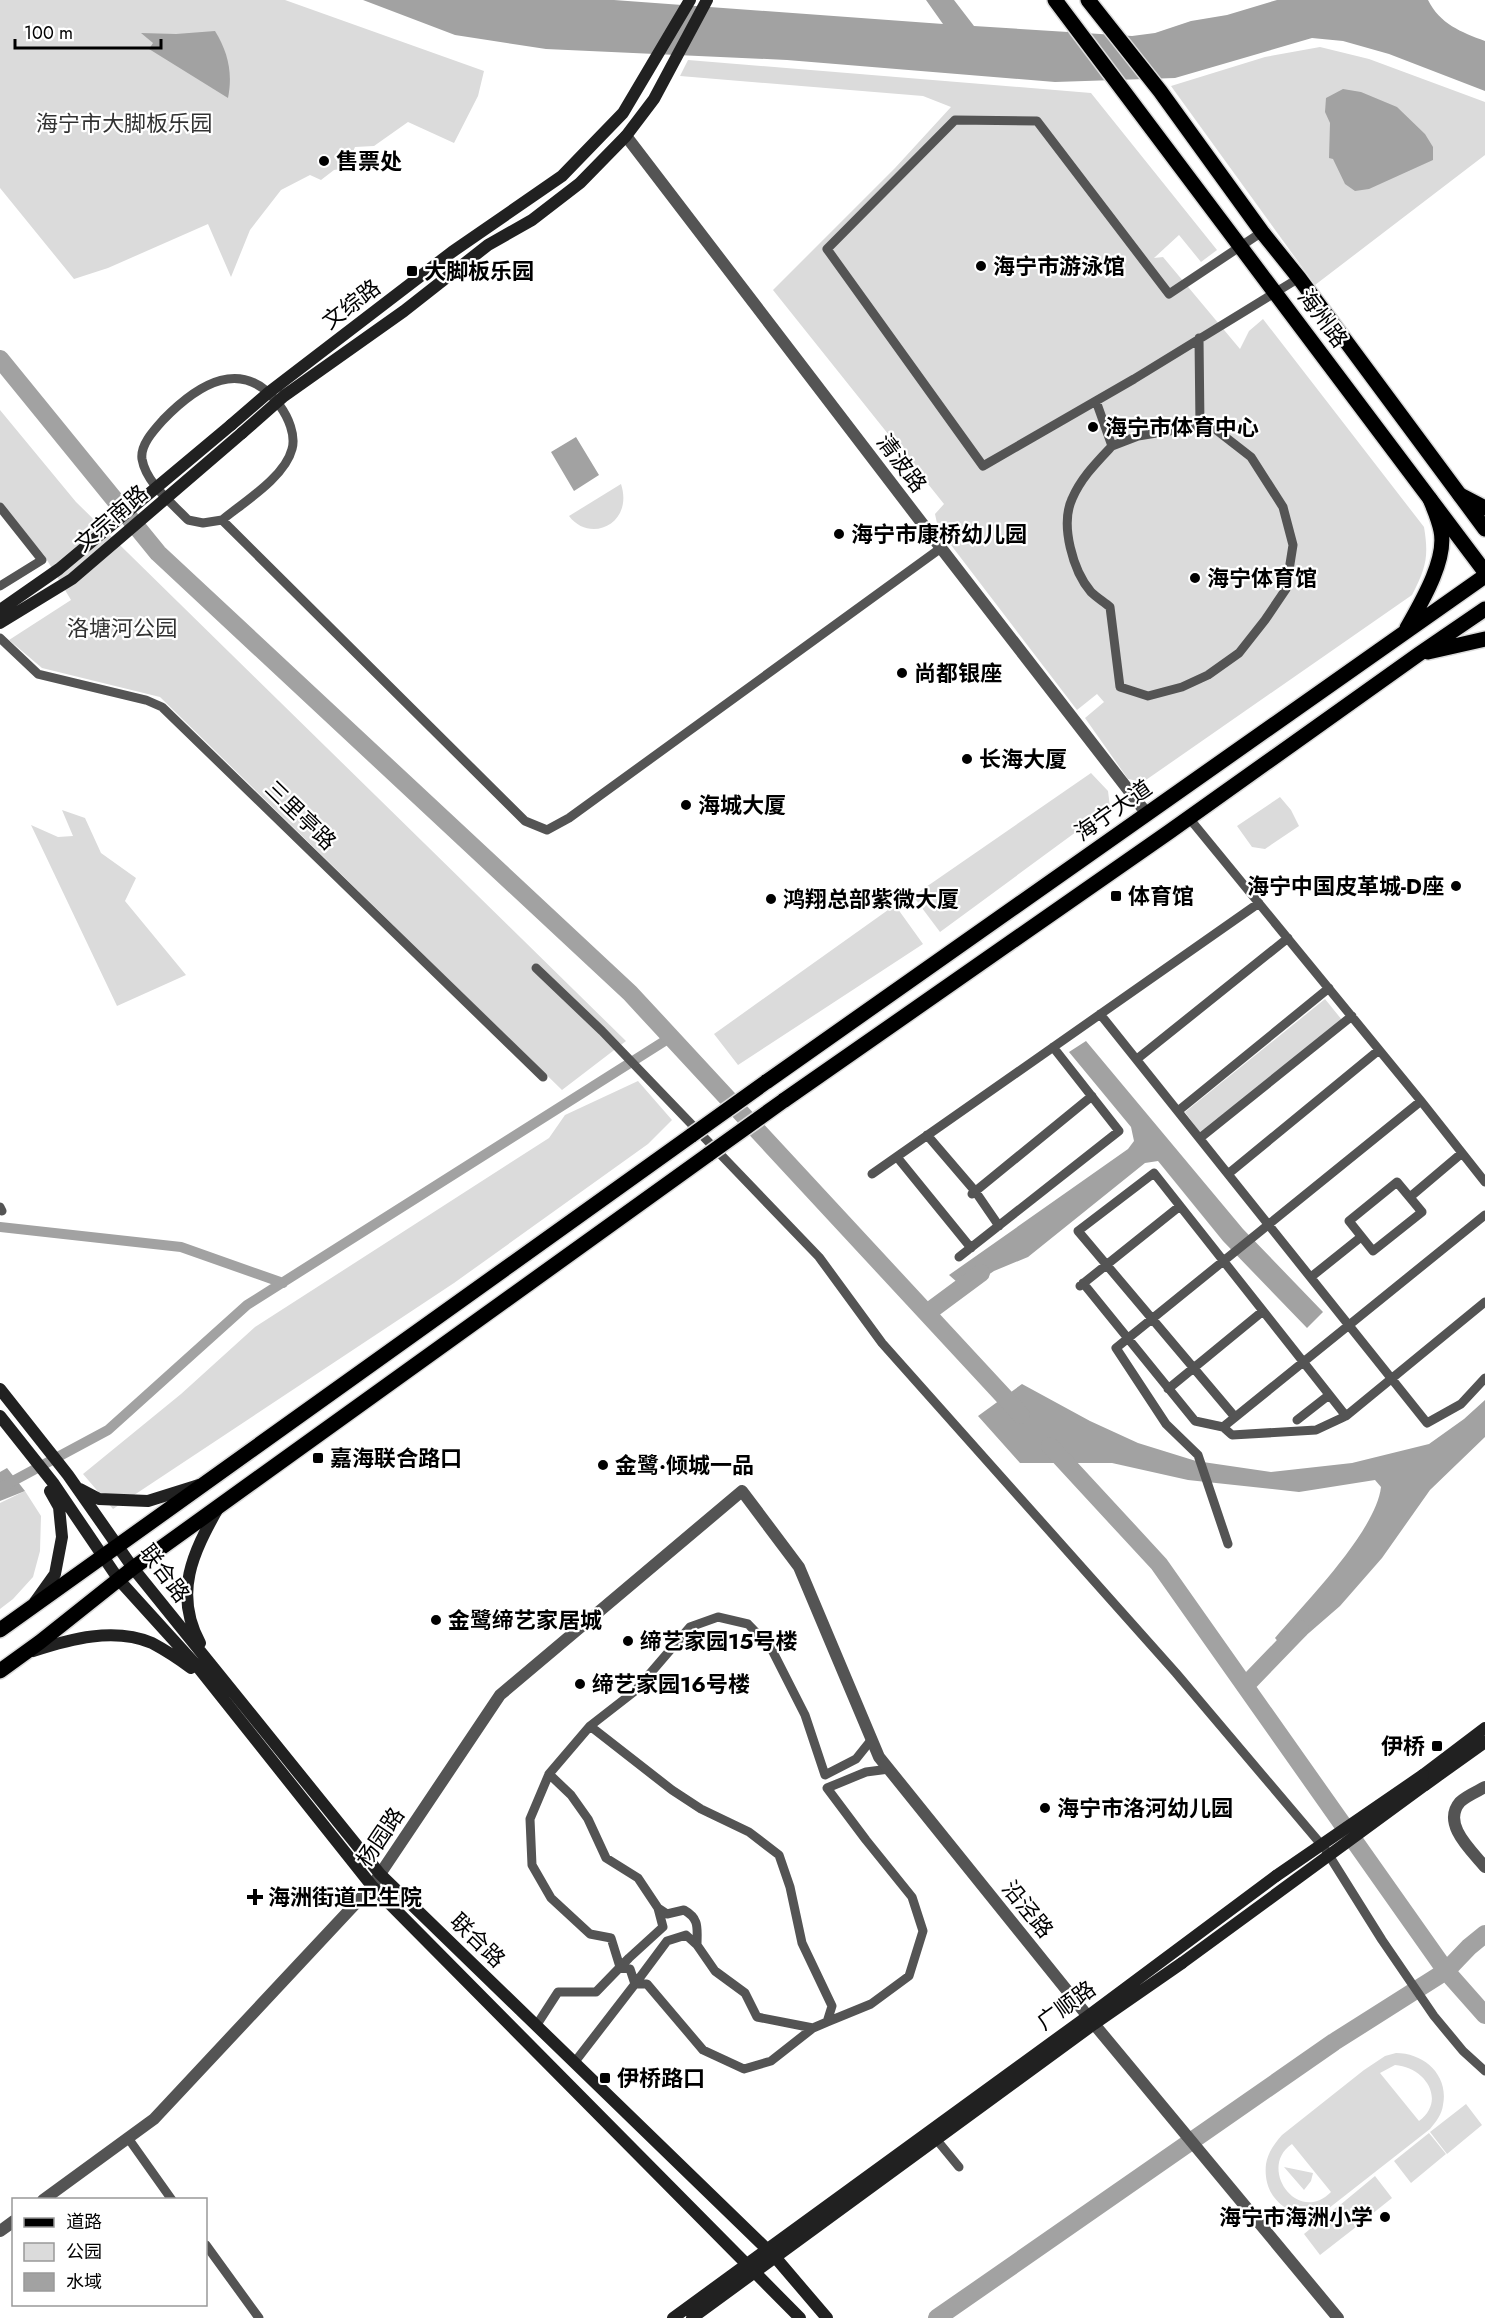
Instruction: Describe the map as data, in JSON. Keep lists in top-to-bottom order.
{
  "streets": {
    "main road": [
      "文综路",
      "海州路",
      "文宗南路",
      "海宁大道",
      "联合路",
      "广顺路"
    ],
    "street": [
      "清波路",
      "三里亭路",
      "杨园路",
      "沿泾路"
    ]
  },
  "crossings": [
    ["文综路", "文宗南路"],
    ["海州路", "海宁大道"],
    ["清波路", "文宗南路"],
    ["清波路", "海宁大道"],
    ["海宁大道", "联合路"],
    ["联合路", "杨园路"],
    ["联合路", "广顺路"],
    ["杨园路", "沿泾路"],
    ["沿泾路", "广顺路"]
  ],
  "parks": ["海宁市大脚板乐园", "洛塘河公园"],
  "places": {
    "other": [
      "售票处",
      "海宁市游泳馆",
      "海宁市体育中心",
      "海宁市康桥幼儿园",
      "海宁体育馆",
      "尚都银座",
      "长海大厦",
      "海城大厦",
      "海宁中国皮革城-D座",
      "鸿翔总部紫微大厦",
      "金鹭·倾城一品",
      "金鹭缔艺家居城",
      "缔艺家园15号楼",
      "缔艺家园16号楼",
      "海宁市洛河幼儿园",
      "海宁市海洲小学"
    ],
    "transit": [
      "大脚板乐园",
      "体育馆",
      "嘉海联合路口",
      "伊桥",
      "伊桥路口"
    ],
    "health": ["海洲街道卫生院"]
  },
  "legend": ["道路", "公园", "水域"],
  "scale_bar": "100 m"
}
